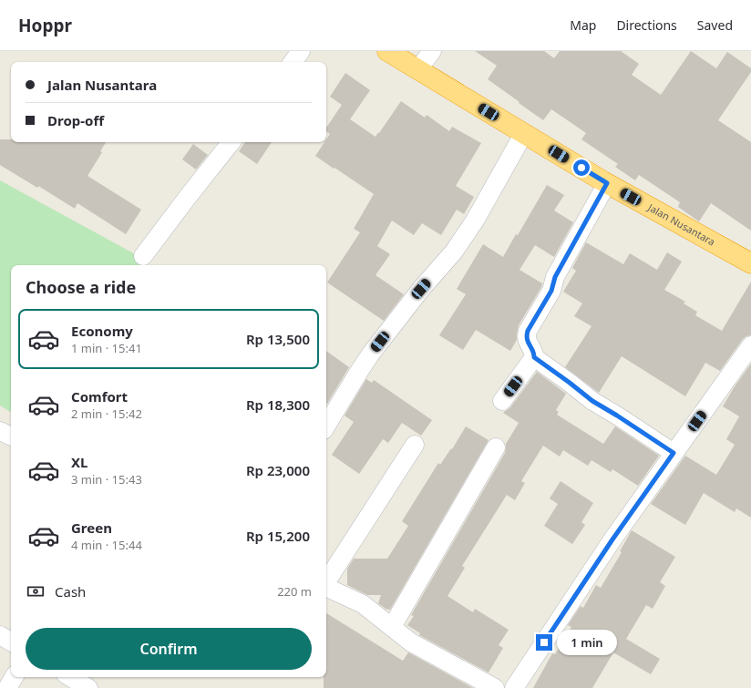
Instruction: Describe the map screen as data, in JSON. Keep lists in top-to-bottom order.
{
  "streets": {
    "highway": ["Jalan Nusantara"]
  },
  "page": {
    "header": "Hoppr",
    "nav": ["Map", "Directions", "Saved"],
    "banner": ["Jalan Nusantara", "Drop-off"],
    "heading": "Choose a ride",
    "list": [
      {
        "name": "Economy",
        "note": "1 min · 15:41",
        "value": "Rp 13,500"
      },
      {
        "name": "Comfort",
        "note": "2 min · 15:42",
        "value": "Rp 18,300"
      },
      {
        "name": "XL",
        "note": "3 min · 15:43",
        "value": "Rp 23,000"
      },
      {
        "name": "Green",
        "note": "4 min · 15:44",
        "value": "Rp 15,200"
      }
    ],
    "pay": ["Cash", "220 m"],
    "buttons": "Confirm",
    "bubble": "1 min"
  }
}
